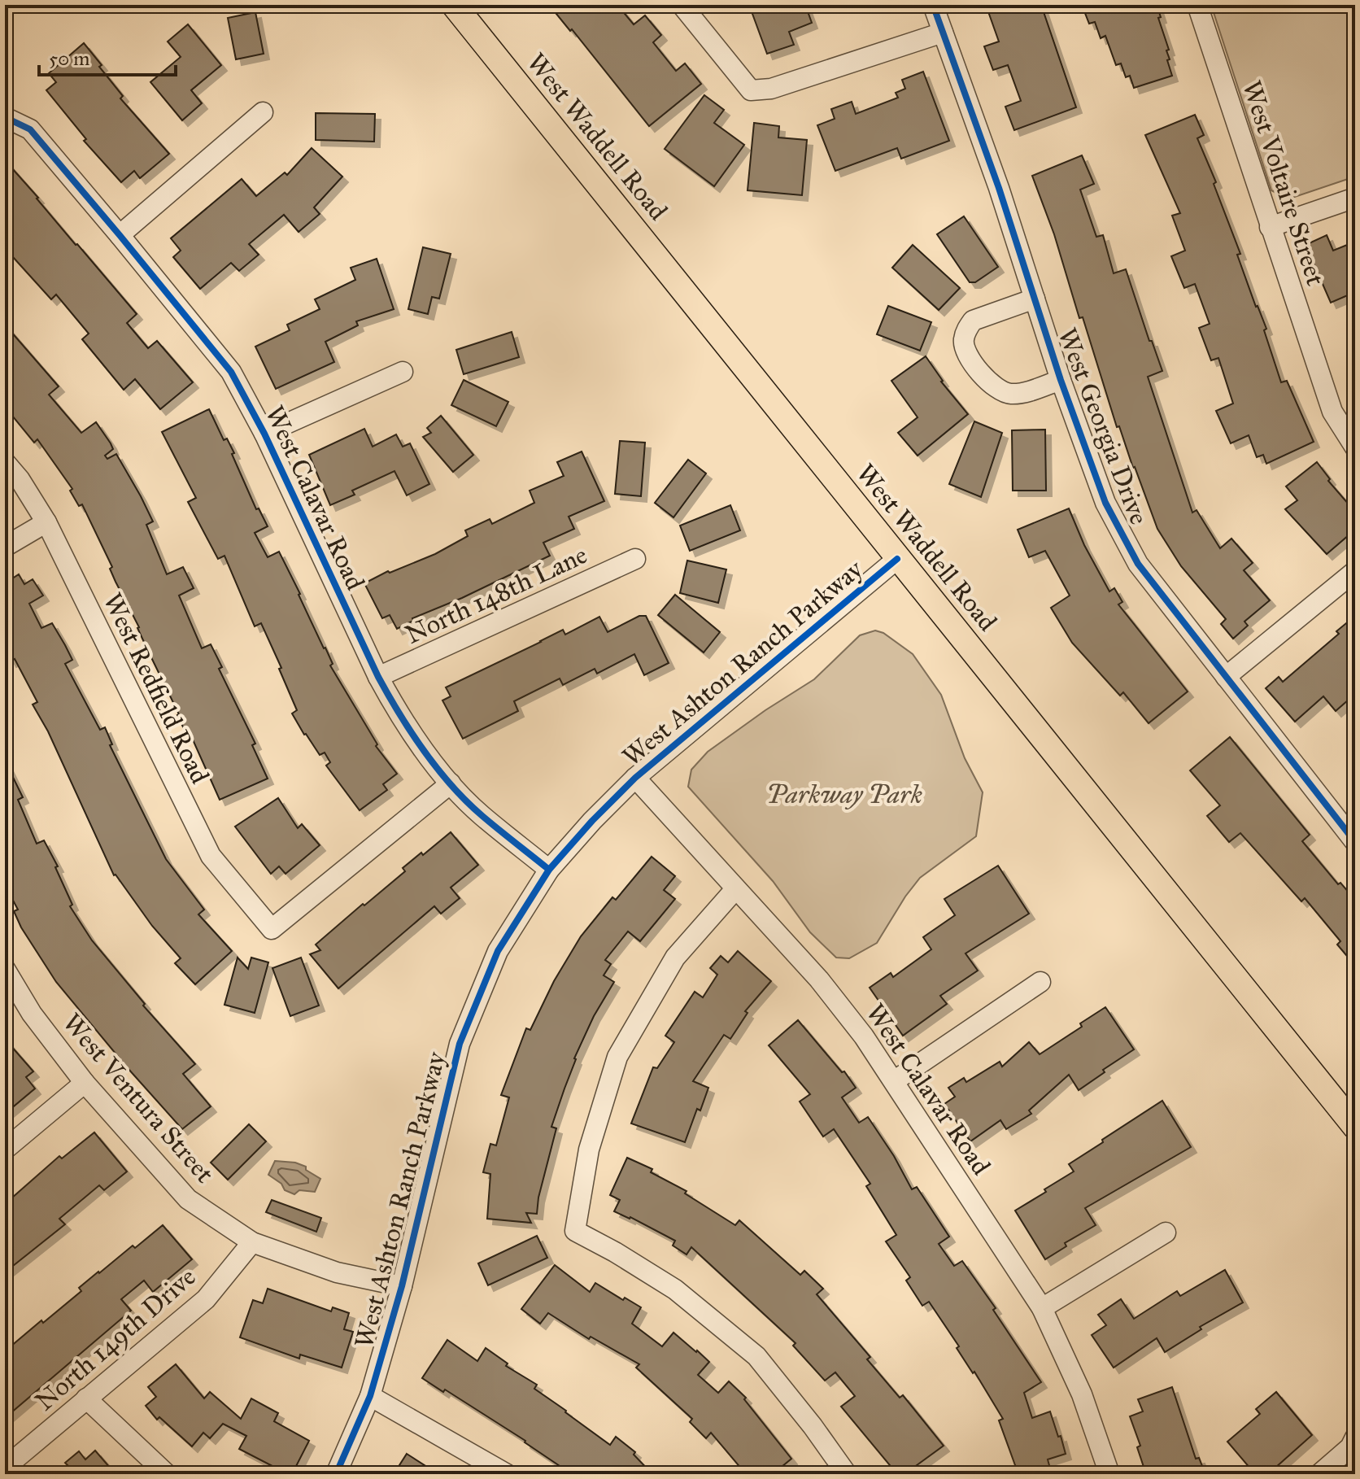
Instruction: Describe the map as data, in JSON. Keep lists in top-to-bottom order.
{
  "streets": {
    "main road": ["West Waddell Road"],
    "street": [
      "West Voltaire Street",
      "West Georgia Drive",
      "West Calavar Road",
      "North 148th Lane",
      "West Ashton Ranch Parkway",
      "West Redfield Road",
      "West Ventura Street",
      "North 149th Drive"
    ]
  },
  "crossings": [
    ["West Waddell Road", "West Ashton Ranch Parkway"],
    ["West Calavar Road", "North 148th Lane"],
    ["West Calavar Road", "West Ashton Ranch Parkway"],
    ["West Calavar Road", "West Redfield Road"],
    ["West Ashton Ranch Parkway", "West Ventura Street"],
    ["West Ventura Street", "North 149th Drive"]
  ],
  "parks": ["Parkway Park"],
  "scale_bar": "50 m"
}
